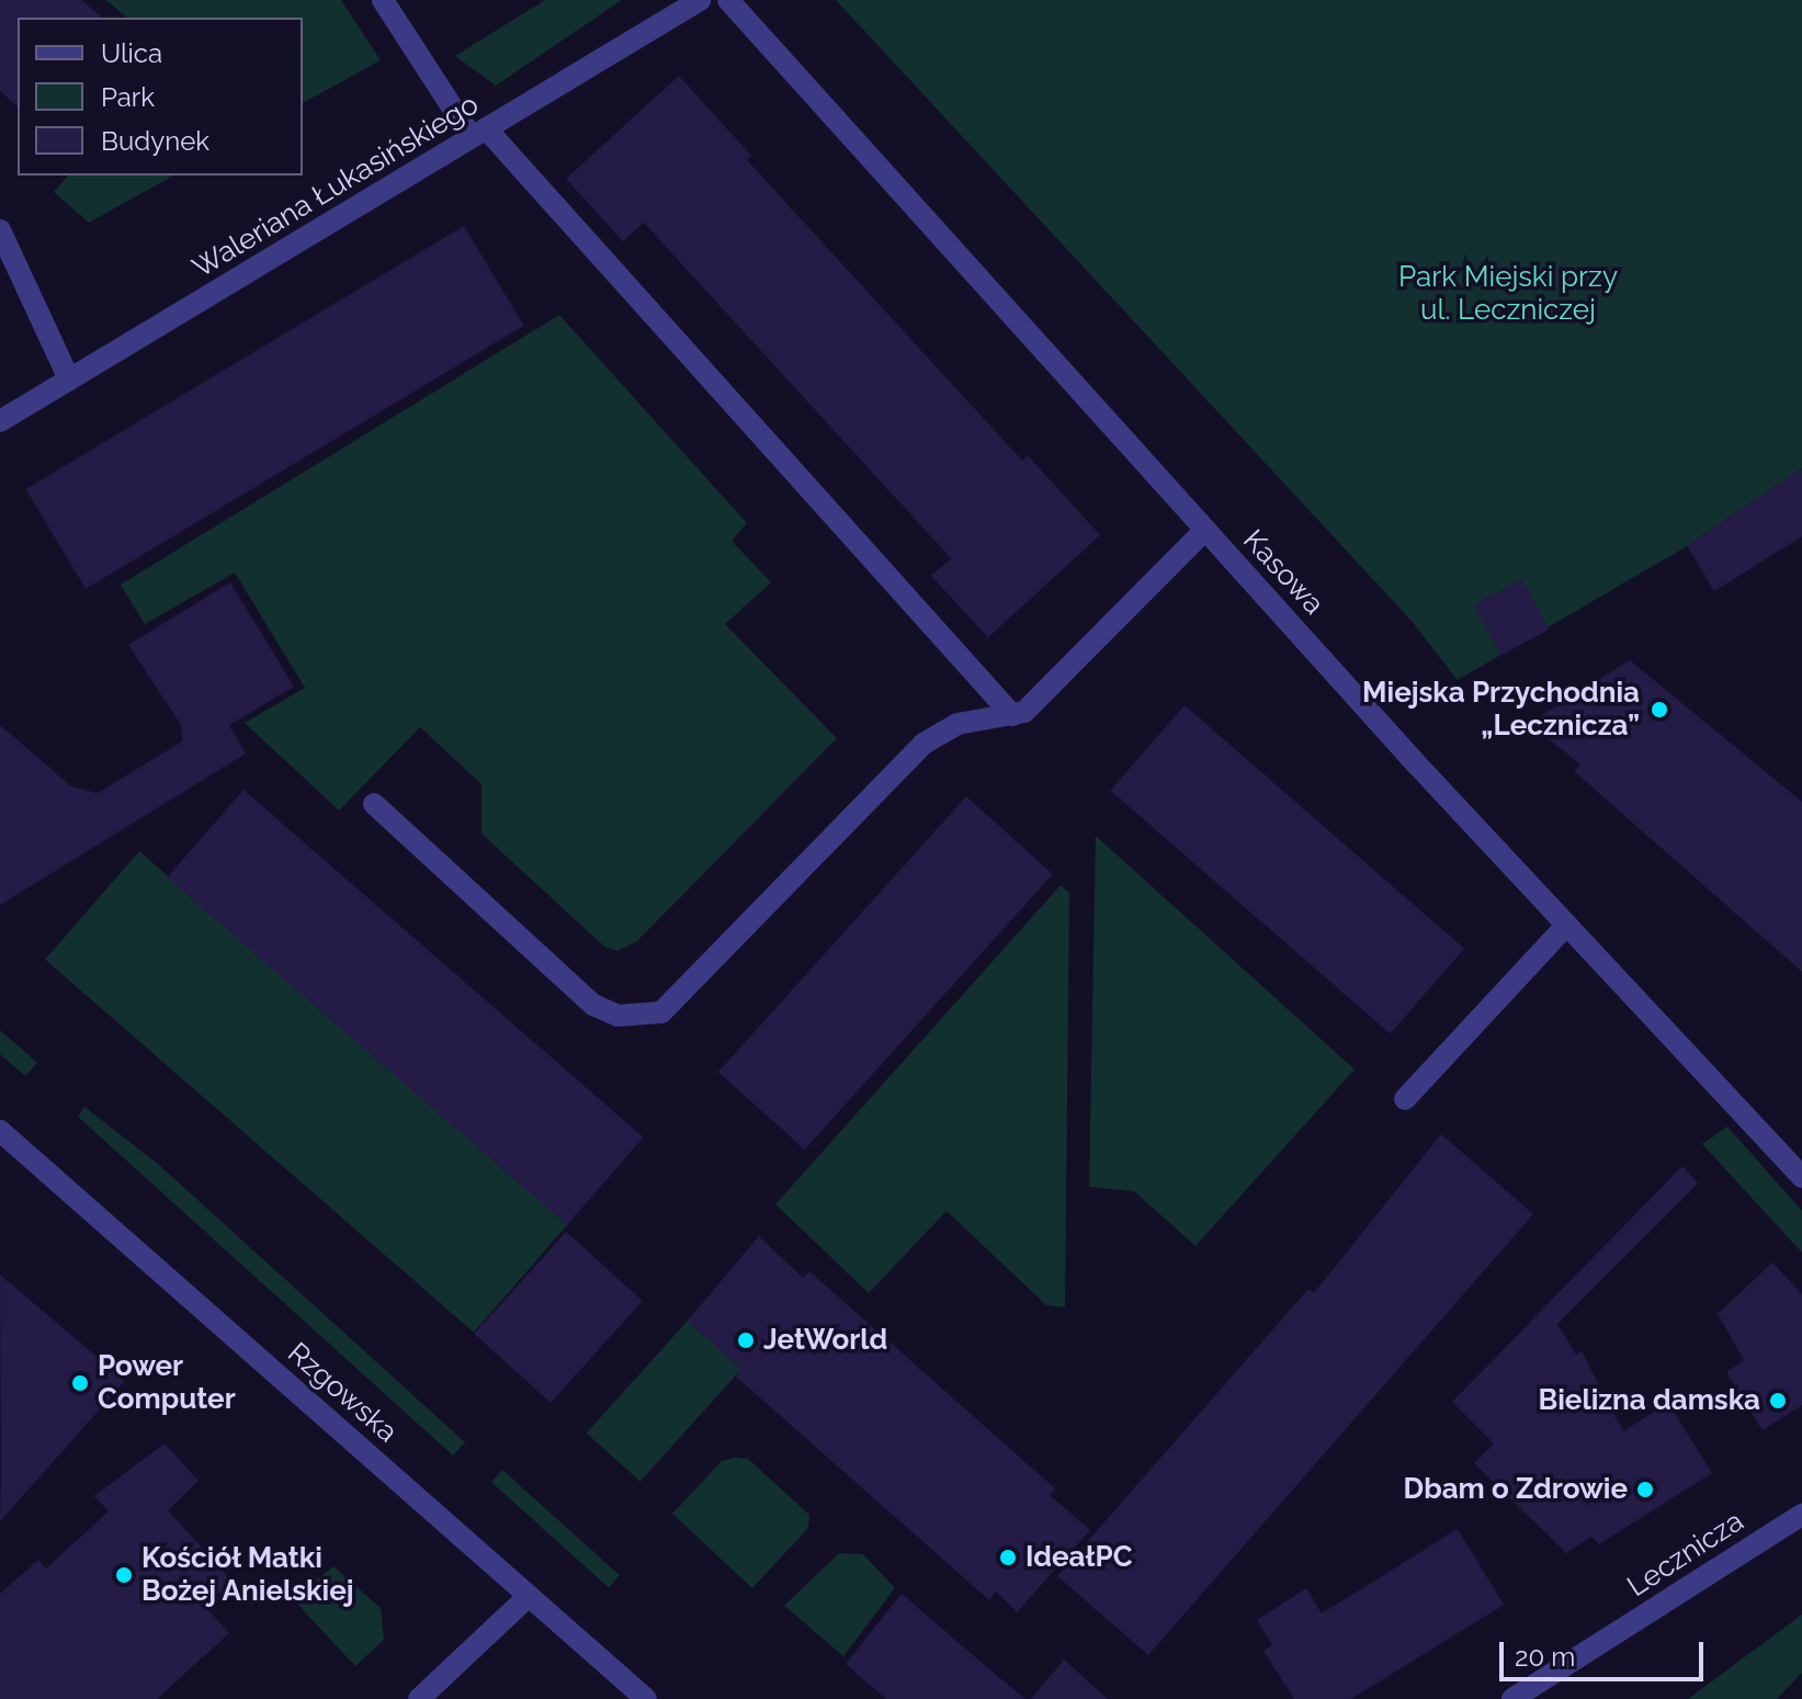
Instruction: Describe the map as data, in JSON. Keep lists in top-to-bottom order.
{
  "streets": {
    "street": [
      "Waleriana Łukasińskiego",
      "Kasowa",
      "Rzgowska",
      "Lecznicza"
    ]
  },
  "parks": ["Park Miejski przy ul. Leczniczej"],
  "places": [
    "Miejska Przychodnia „Lecznicza”",
    "JetWorld",
    "Power Computer",
    "Bielizna damska",
    "Dbam o Zdrowie",
    "IdeałPC",
    "Kościół Matki Bożej Anielskiej"
  ],
  "legend": ["Ulica", "Park", "Budynek"],
  "scale_bar": "20 m"
}
